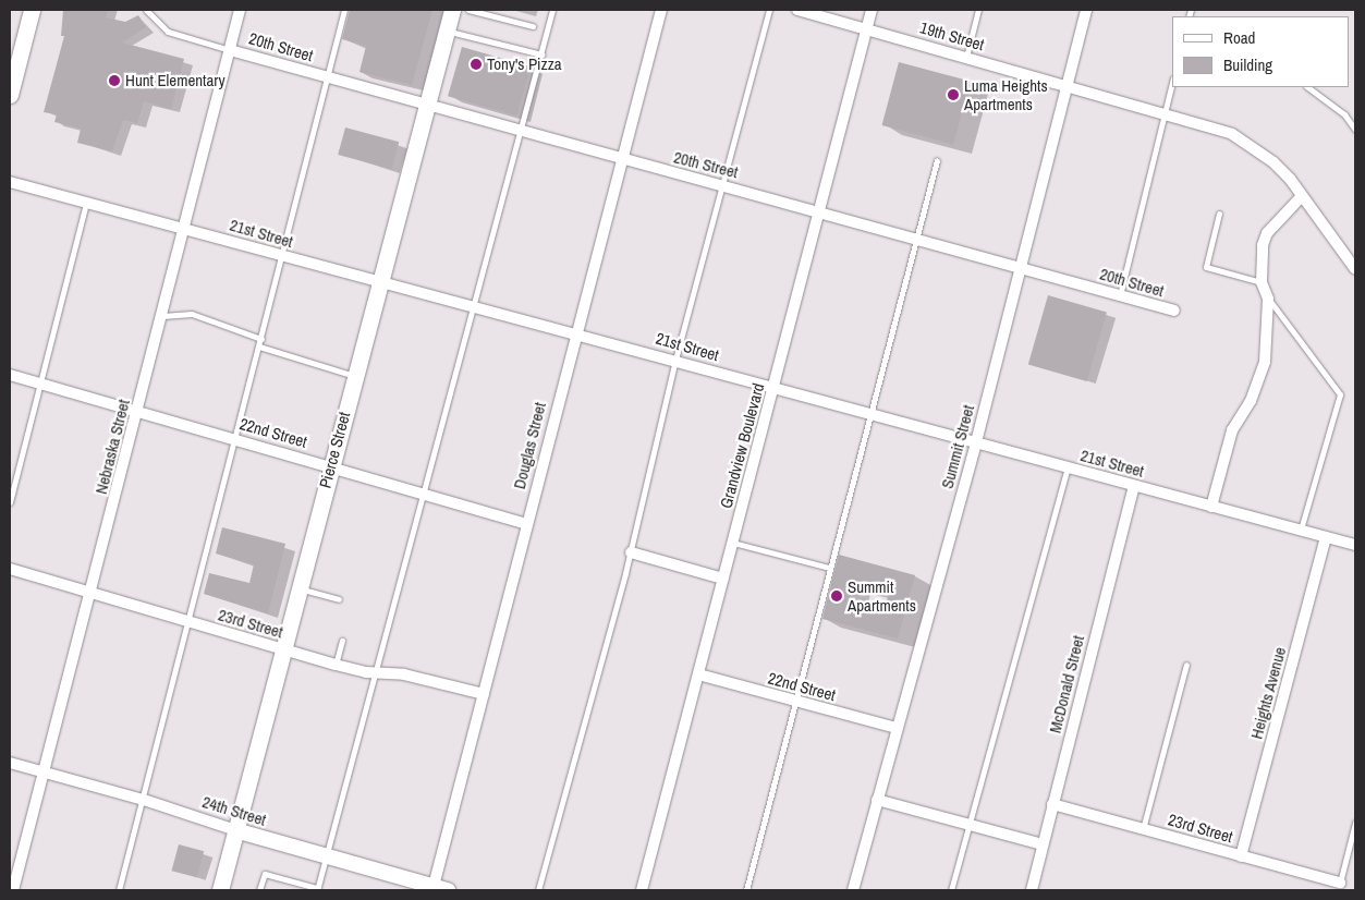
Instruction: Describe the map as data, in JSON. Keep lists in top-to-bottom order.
{
  "streets": {
    "main road": ["Pierce Street"],
    "street": [
      "19th Street",
      "20th Street",
      "21st Street",
      "22nd Street",
      "Douglas Street",
      "Grandview Boulevard",
      "Nebraska Street",
      "Summit Street",
      "23rd Street",
      "McDonald Street",
      "Heights Avenue",
      "24th Street"
    ]
  },
  "crossings": [
    ["19th Street", "Grandview Boulevard"],
    ["19th Street", "Summit Street"],
    ["20th Street", "Douglas Street"],
    ["20th Street", "Grandview Boulevard"],
    ["20th Street", "Nebraska Street"],
    ["20th Street", "Summit Street"],
    ["20th Street", "Pierce Street"],
    ["21st Street", "Douglas Street"],
    ["21st Street", "Grandview Boulevard"],
    ["21st Street", "Nebraska Street"],
    ["21st Street", "Summit Street"],
    ["21st Street", "Pierce Street"],
    ["21st Street", "McDonald Street"],
    ["21st Street", "Heights Avenue"],
    ["22nd Street", "Douglas Street"],
    ["22nd Street", "Grandview Boulevard"],
    ["22nd Street", "Nebraska Street"],
    ["22nd Street", "Summit Street"],
    ["22nd Street", "Pierce Street"],
    ["Douglas Street", "23rd Street"],
    ["Douglas Street", "24th Street"],
    ["Nebraska Street", "23rd Street"],
    ["Nebraska Street", "24th Street"],
    ["Pierce Street", "23rd Street"],
    ["Pierce Street", "24th Street"],
    ["23rd Street", "McDonald Street"],
    ["23rd Street", "Heights Avenue"]
  ],
  "places": [
    "Tony's Pizza",
    "Hunt Elementary",
    "Luma Heights Apartments",
    "Summit Apartments"
  ],
  "legend": ["Road", "Building"]
}
